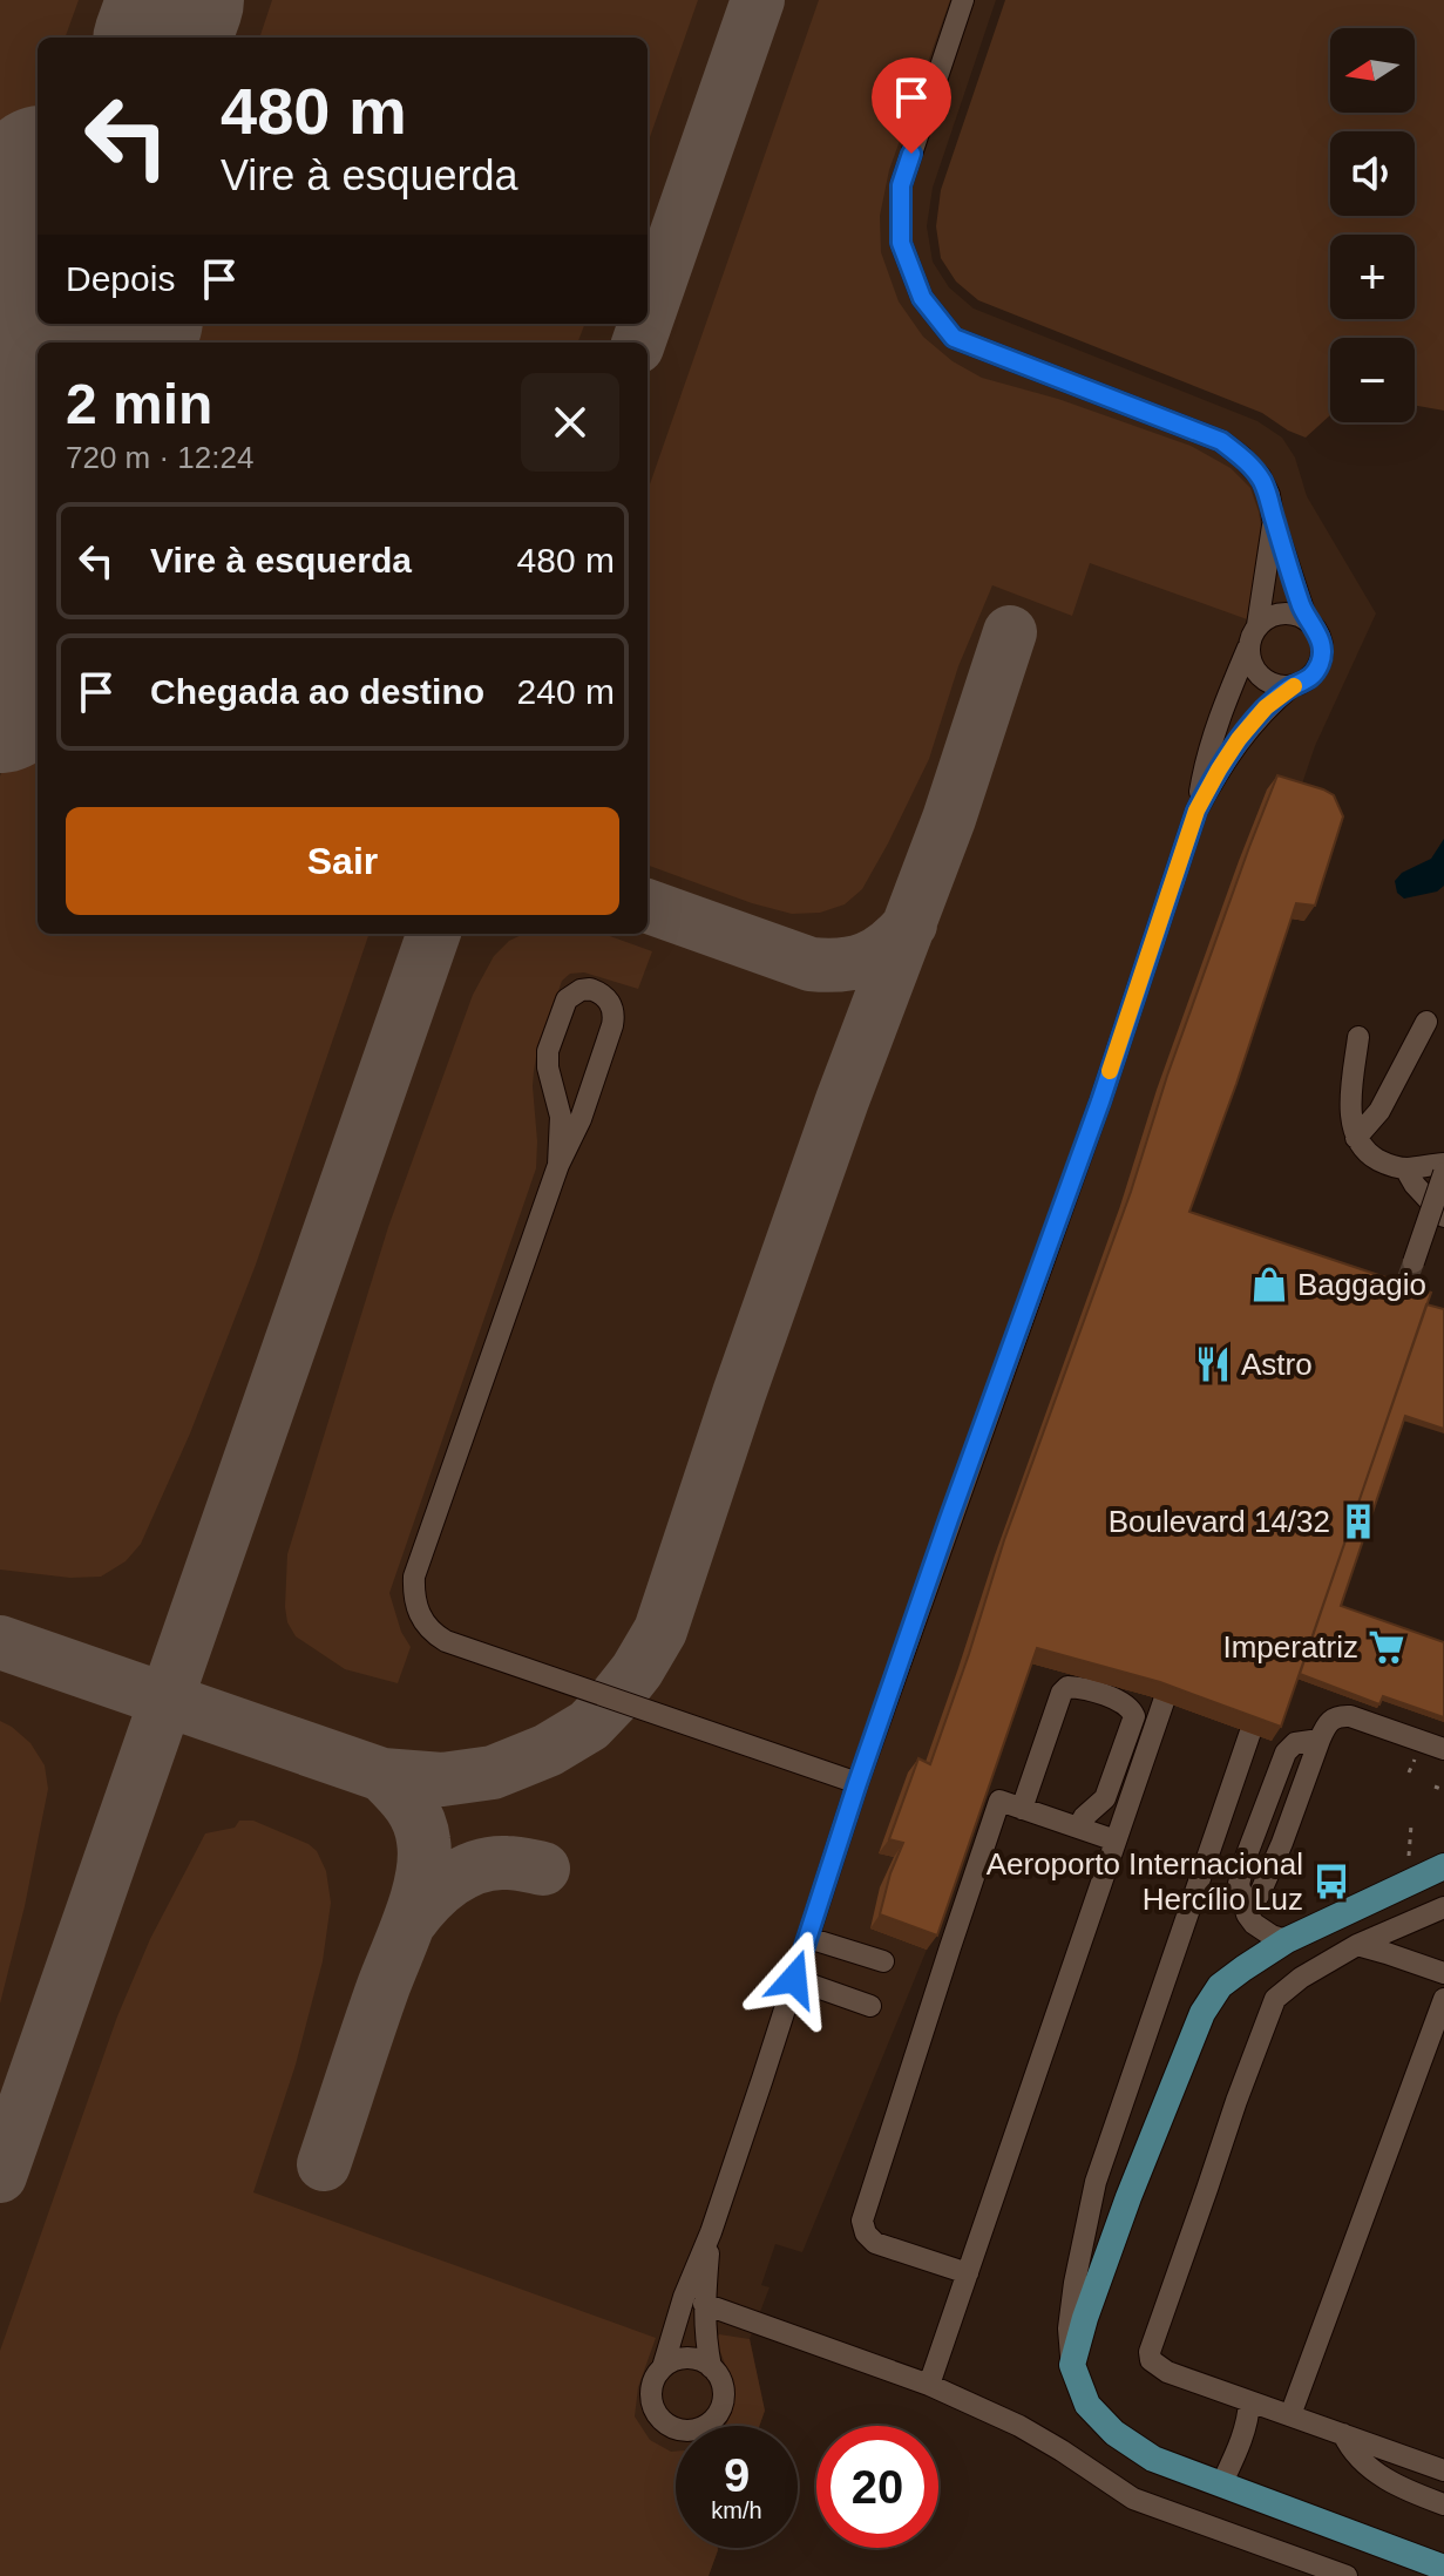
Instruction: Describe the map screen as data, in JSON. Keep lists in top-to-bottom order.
{
  "places": {
    "shop": ["Baggagio"],
    "restaurant": ["Astro"],
    "building": ["Boulevard 14/32"],
    "supermarket": ["Imperatriz"],
    "bus stop": ["Aeroporto Internacional Hercílio Luz"]
  },
  "north": "left",
  "page": {
    "map_buttons": ["+", "−"],
    "turn": ["480 m", "Vire à esquerda"],
    "then": "Depois",
    "heading": ["2 min", "720 m · 12:24"],
    "list": [
      {
        "name": "Vire à esquerda",
        "value": "480 m"
      },
      {
        "name": "Chegada ao destino",
        "value": "240 m"
      }
    ],
    "buttons": "Sair",
    "speed": "9 km/h",
    "limit": "20"
  }
}
